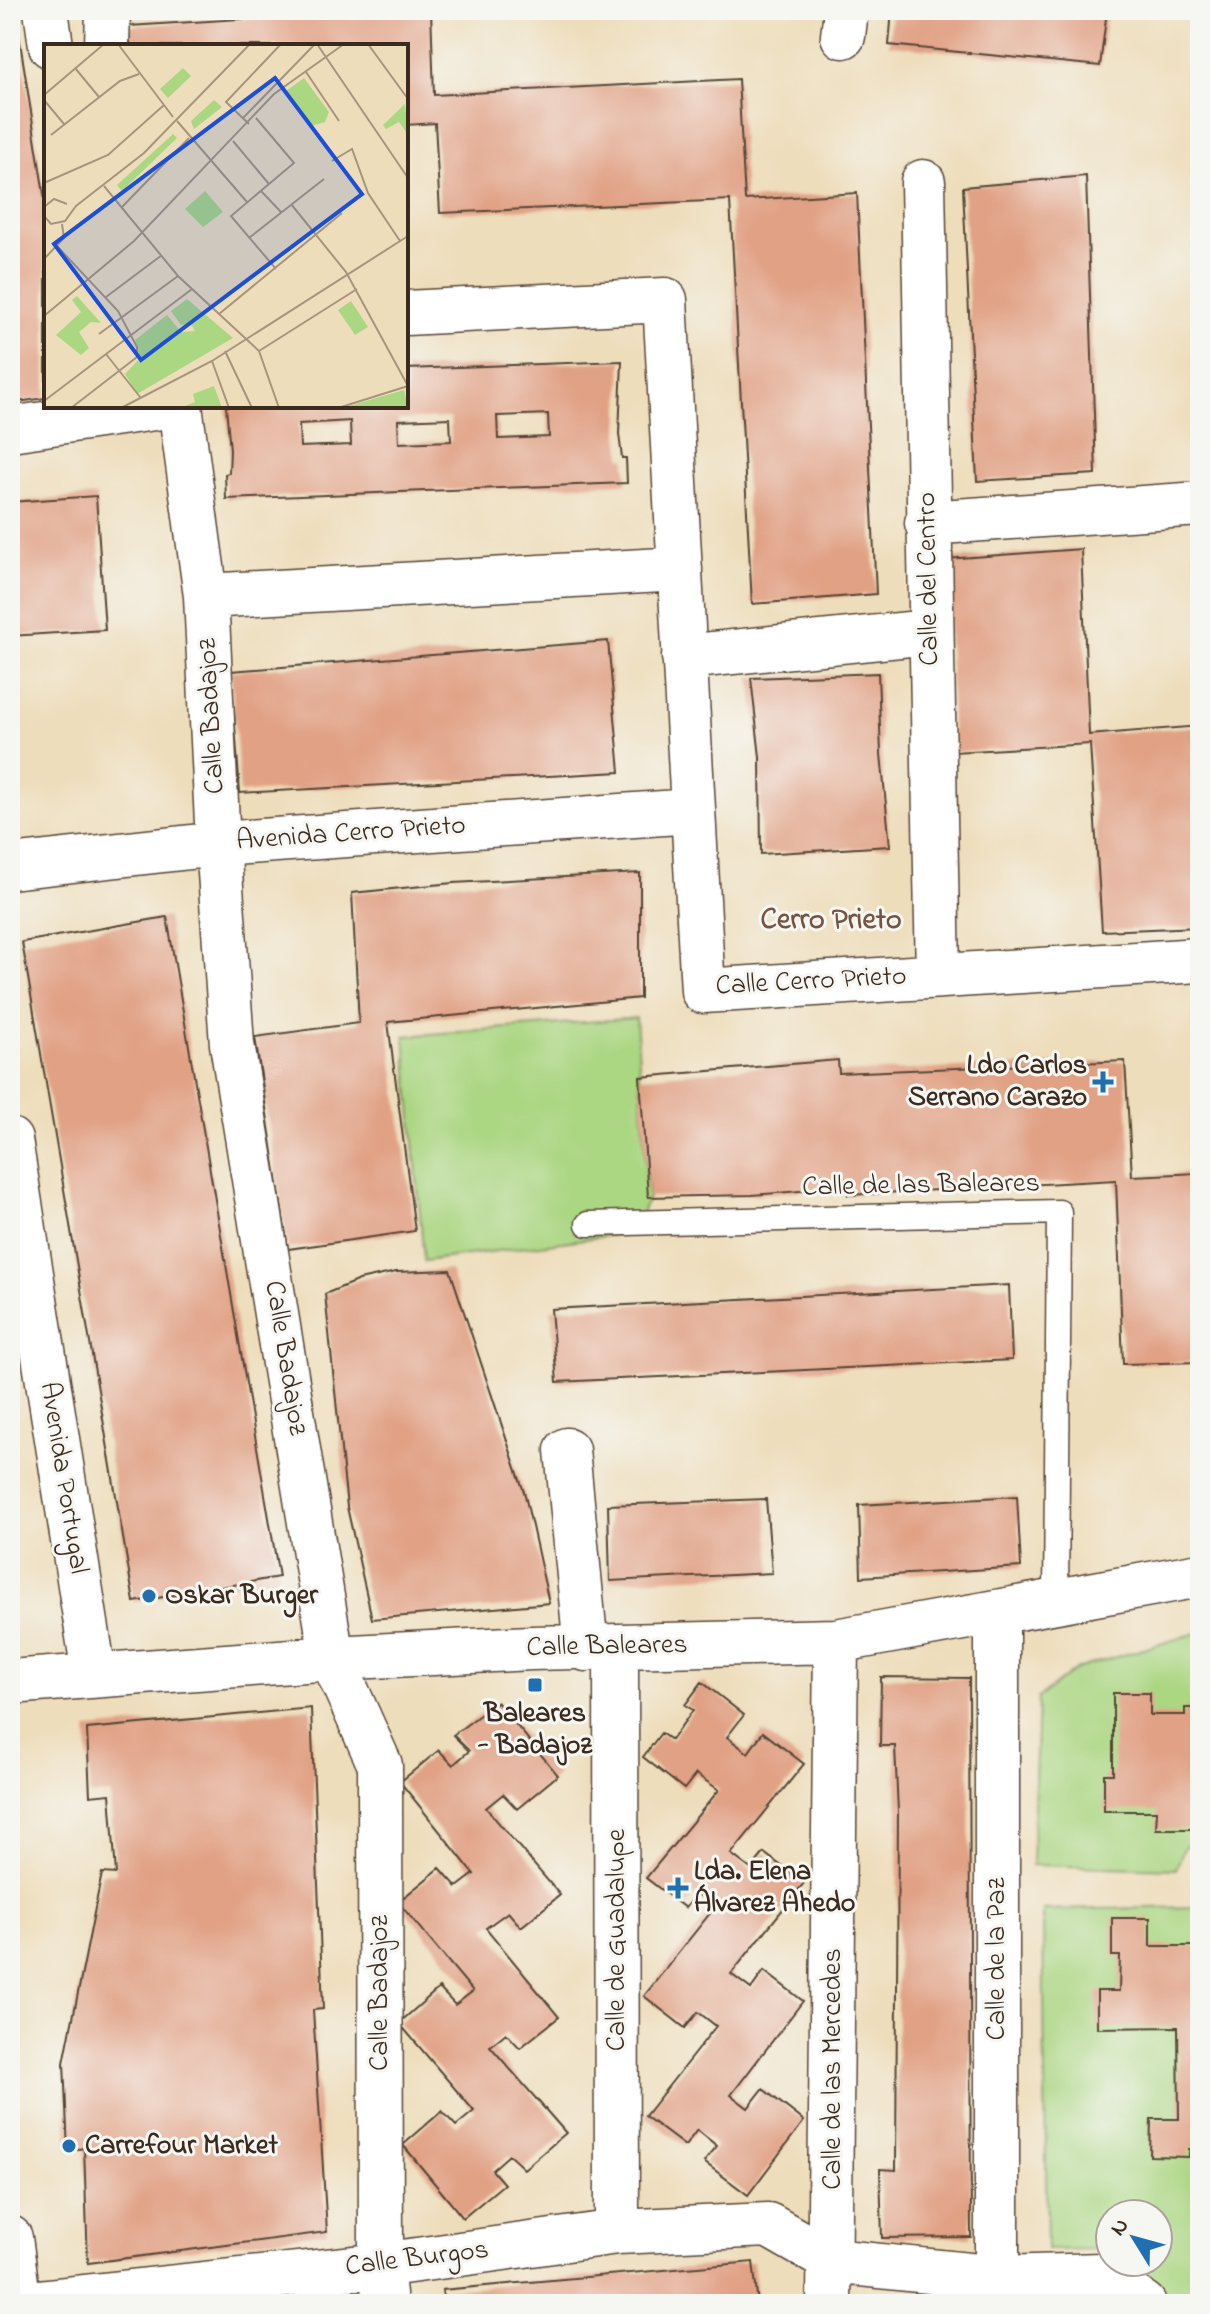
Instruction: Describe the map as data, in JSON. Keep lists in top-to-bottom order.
{
  "streets": {
    "street": [
      "Calle del Centro",
      "Calle Badajoz",
      "Avenida Cerro Prieto",
      "Calle Cerro Prieto",
      "Avenida Portugal",
      "Calle Baleares",
      "Calle de Guadalupe",
      "Calle de la Paz",
      "Calle de las Mercedes",
      "Calle Burgos"
    ],
    "lane": ["Calle de las Baleares"]
  },
  "crossings": [
    ["Calle del Centro", "Calle Cerro Prieto"],
    ["Calle Badajoz", "Avenida Cerro Prieto"],
    ["Calle Badajoz", "Calle Baleares"],
    ["Calle Badajoz", "Calle Burgos"],
    ["Avenida Cerro Prieto", "Calle Cerro Prieto"],
    ["Calle de las Baleares", "Calle Baleares"],
    ["Avenida Portugal", "Calle Baleares"],
    ["Calle Baleares", "Calle de Guadalupe"],
    ["Calle Baleares", "Calle de la Paz"],
    ["Calle Baleares", "Calle de las Mercedes"],
    ["Calle de Guadalupe", "Calle Burgos"],
    ["Calle de las Mercedes", "Calle Burgos"]
  ],
  "districts": ["Cerro Prieto"],
  "places": {
    "health": ["Ldo Carlos Serrano Carazo", "Lda. Elena Álvarez Ahedo"],
    "other": ["Oskar Burger", "Carrefour Market"],
    "transit": ["Baleares - Badajoz"]
  },
  "north": "top left"
}
